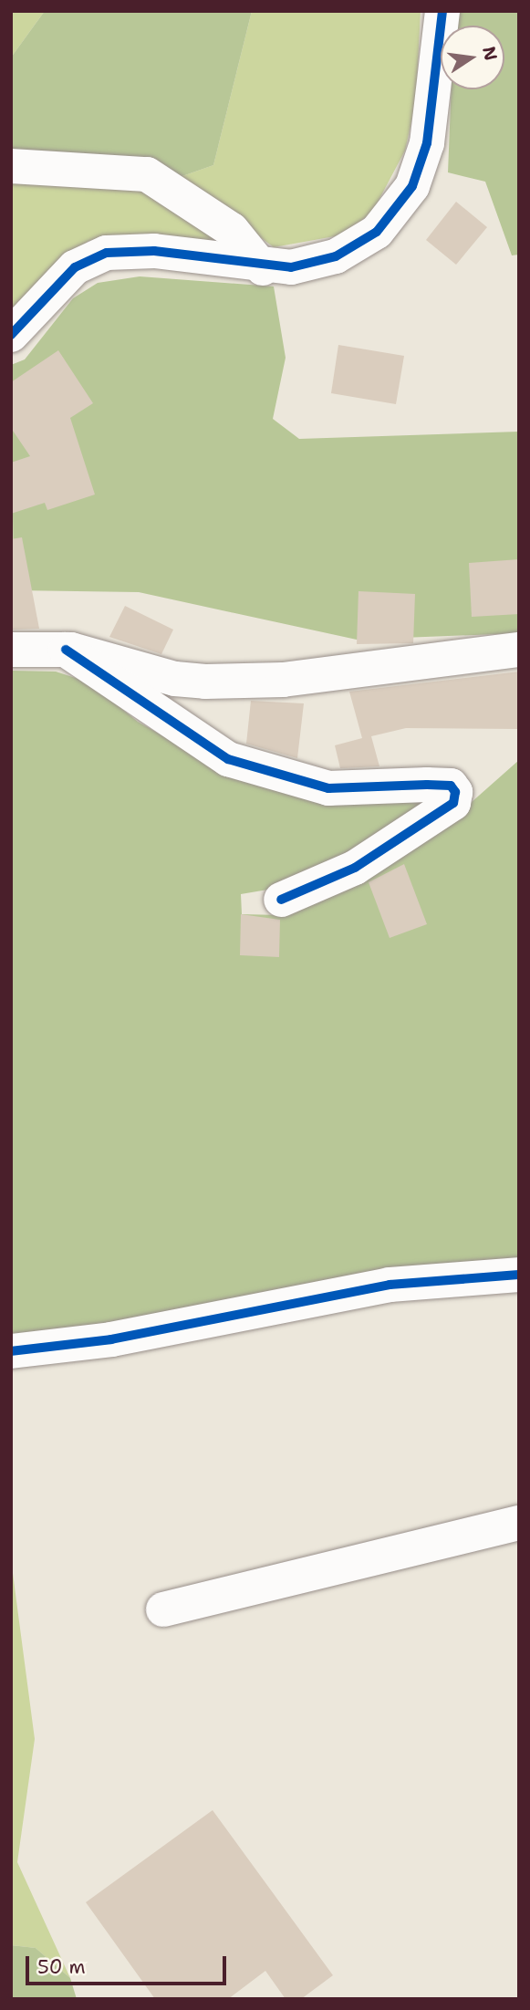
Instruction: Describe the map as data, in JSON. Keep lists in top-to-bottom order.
{
  "scale_bar": "50 m",
  "north": "right"
}
